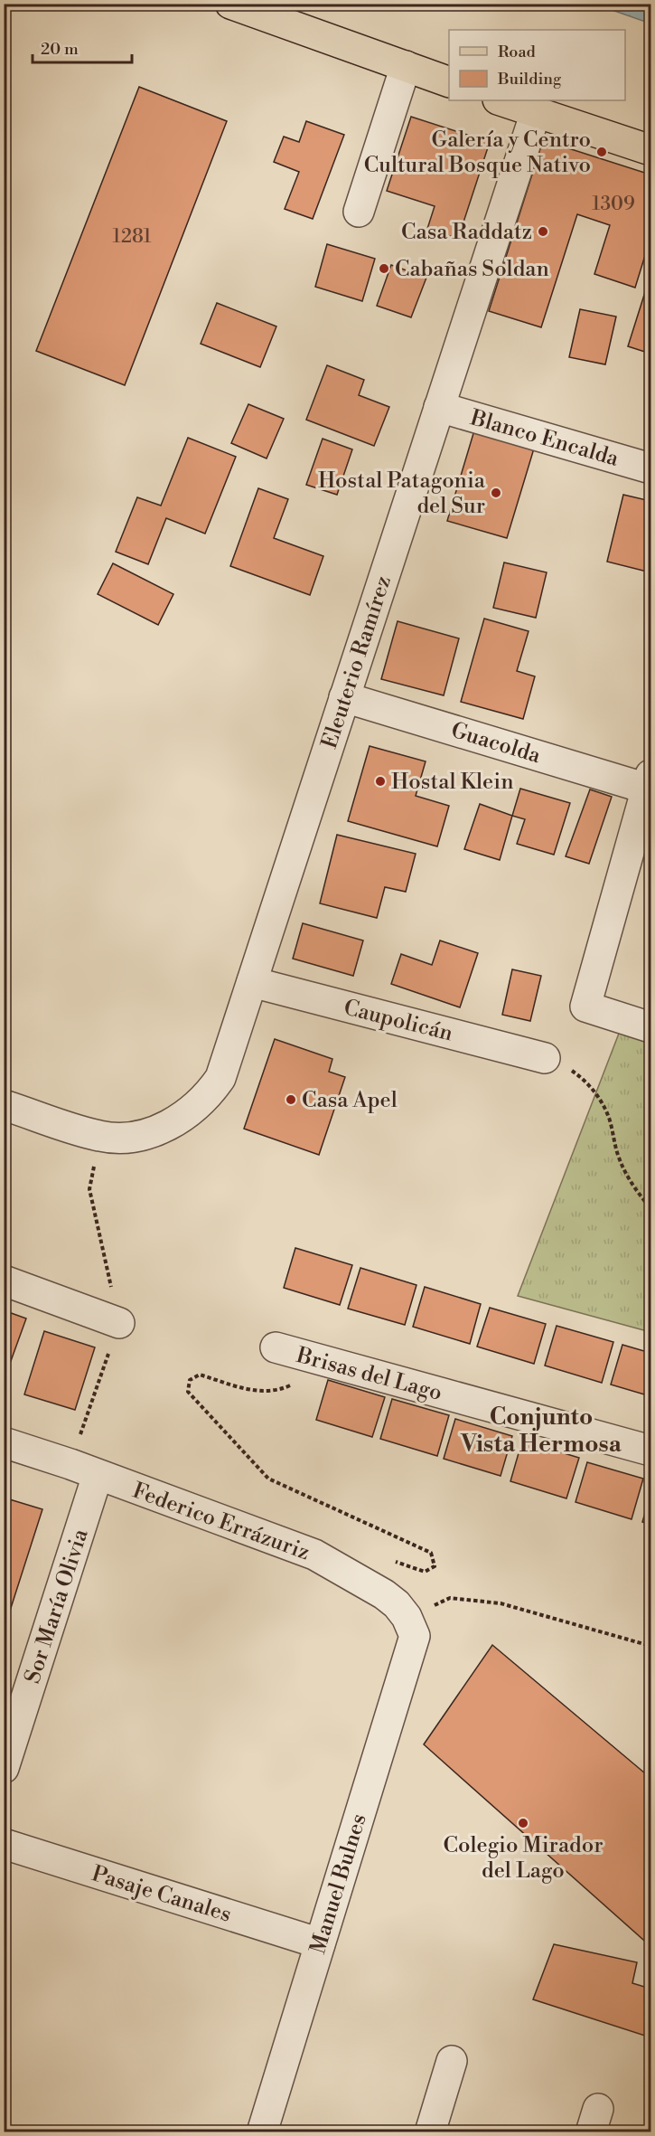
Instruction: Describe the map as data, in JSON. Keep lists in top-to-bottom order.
{
  "streets": {
    "street": [
      "Blanco Encalda",
      "Eleuterio Ramírez",
      "Guacolda",
      "Caupolicán",
      "Brisas del Lago",
      "Federico Errázuriz",
      "Sor María Olivia",
      "Manuel Bulnes",
      "Pasaje Canales"
    ]
  },
  "crossings": [
    ["Blanco Encalda", "Eleuterio Ramírez"],
    ["Eleuterio Ramírez", "Guacolda"],
    ["Eleuterio Ramírez", "Caupolicán"],
    ["Federico Errázuriz", "Sor María Olivia"],
    ["Federico Errázuriz", "Manuel Bulnes"],
    ["Manuel Bulnes", "Pasaje Canales"]
  ],
  "districts": ["Conjunto Vista Hermosa"],
  "places": [
    "Galería y Centro Cultural Bosque Nativo",
    "Casa Raddatz",
    "Cabañas Soldan",
    "Hostal Patagonia del Sur",
    "Hostal Klein",
    "Casa Apel",
    "Colegio Mirador del Lago"
  ],
  "house_numbers": ["1309", "1281"],
  "legend": ["Road", "Building"],
  "scale_bar": "20 m"
}
